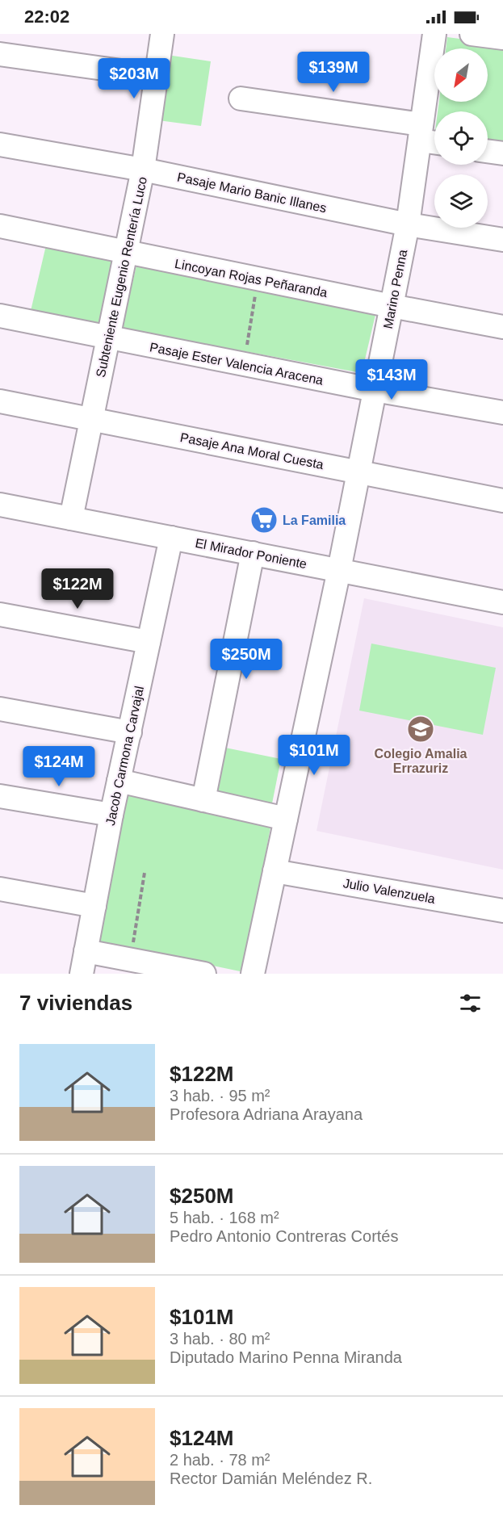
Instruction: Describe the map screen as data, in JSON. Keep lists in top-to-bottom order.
{
  "streets": {
    "street": [
      "Pasaje Mario Banic Illanes",
      "Subteniente Eugenio Rentería Luco",
      "Lincoyan Rojas Peñaranda",
      "Marino Penna",
      "Pasaje Ester Valencia Aracena",
      "Pasaje Ana Moral Cuesta",
      "El Mirador Poniente",
      "Jacob Carmona Carvajal",
      "Julio Valenzuela"
    ]
  },
  "crossings": [
    ["Pasaje Mario Banic Illanes", "Subteniente Eugenio Rentería Luco"],
    ["Pasaje Mario Banic Illanes", "Marino Penna"],
    ["Subteniente Eugenio Rentería Luco", "Lincoyan Rojas Peñaranda"],
    ["Subteniente Eugenio Rentería Luco", "Pasaje Ester Valencia Aracena"],
    ["Subteniente Eugenio Rentería Luco", "Pasaje Ana Moral Cuesta"],
    ["Subteniente Eugenio Rentería Luco", "El Mirador Poniente"],
    ["Lincoyan Rojas Peñaranda", "Marino Penna"],
    ["Marino Penna", "Pasaje Ester Valencia Aracena"],
    ["Marino Penna", "Pasaje Ana Moral Cuesta"],
    ["Marino Penna", "El Mirador Poniente"],
    ["Marino Penna", "Julio Valenzuela"],
    ["El Mirador Poniente", "Jacob Carmona Carvajal"]
  ],
  "places": {
    "supermarket": ["La Familia"],
    "school or university": ["Colegio Amalia Errazuriz"]
  },
  "north": "bottom left",
  "page": {
    "status": "22:02",
    "price": [
      "$139M",
      "$203M",
      "$143M",
      "$122M",
      "$250M",
      "$101M",
      "$124M"
    ],
    "heading": "7 viviendas",
    "list": [
      {
        "name": "$122M",
        "note": "3 hab. · 95 m² · Profesora Adriana Arayana"
      },
      {
        "name": "$250M",
        "note": "5 hab. · 168 m² · Pedro Antonio Contreras Cortés"
      },
      {
        "name": "$101M",
        "note": "3 hab. · 80 m² · Diputado Marino Penna Miranda"
      },
      {
        "name": "$124M",
        "note": "2 hab. · 78 m² · Rector Damián Meléndez R."
      }
    ]
  }
}
